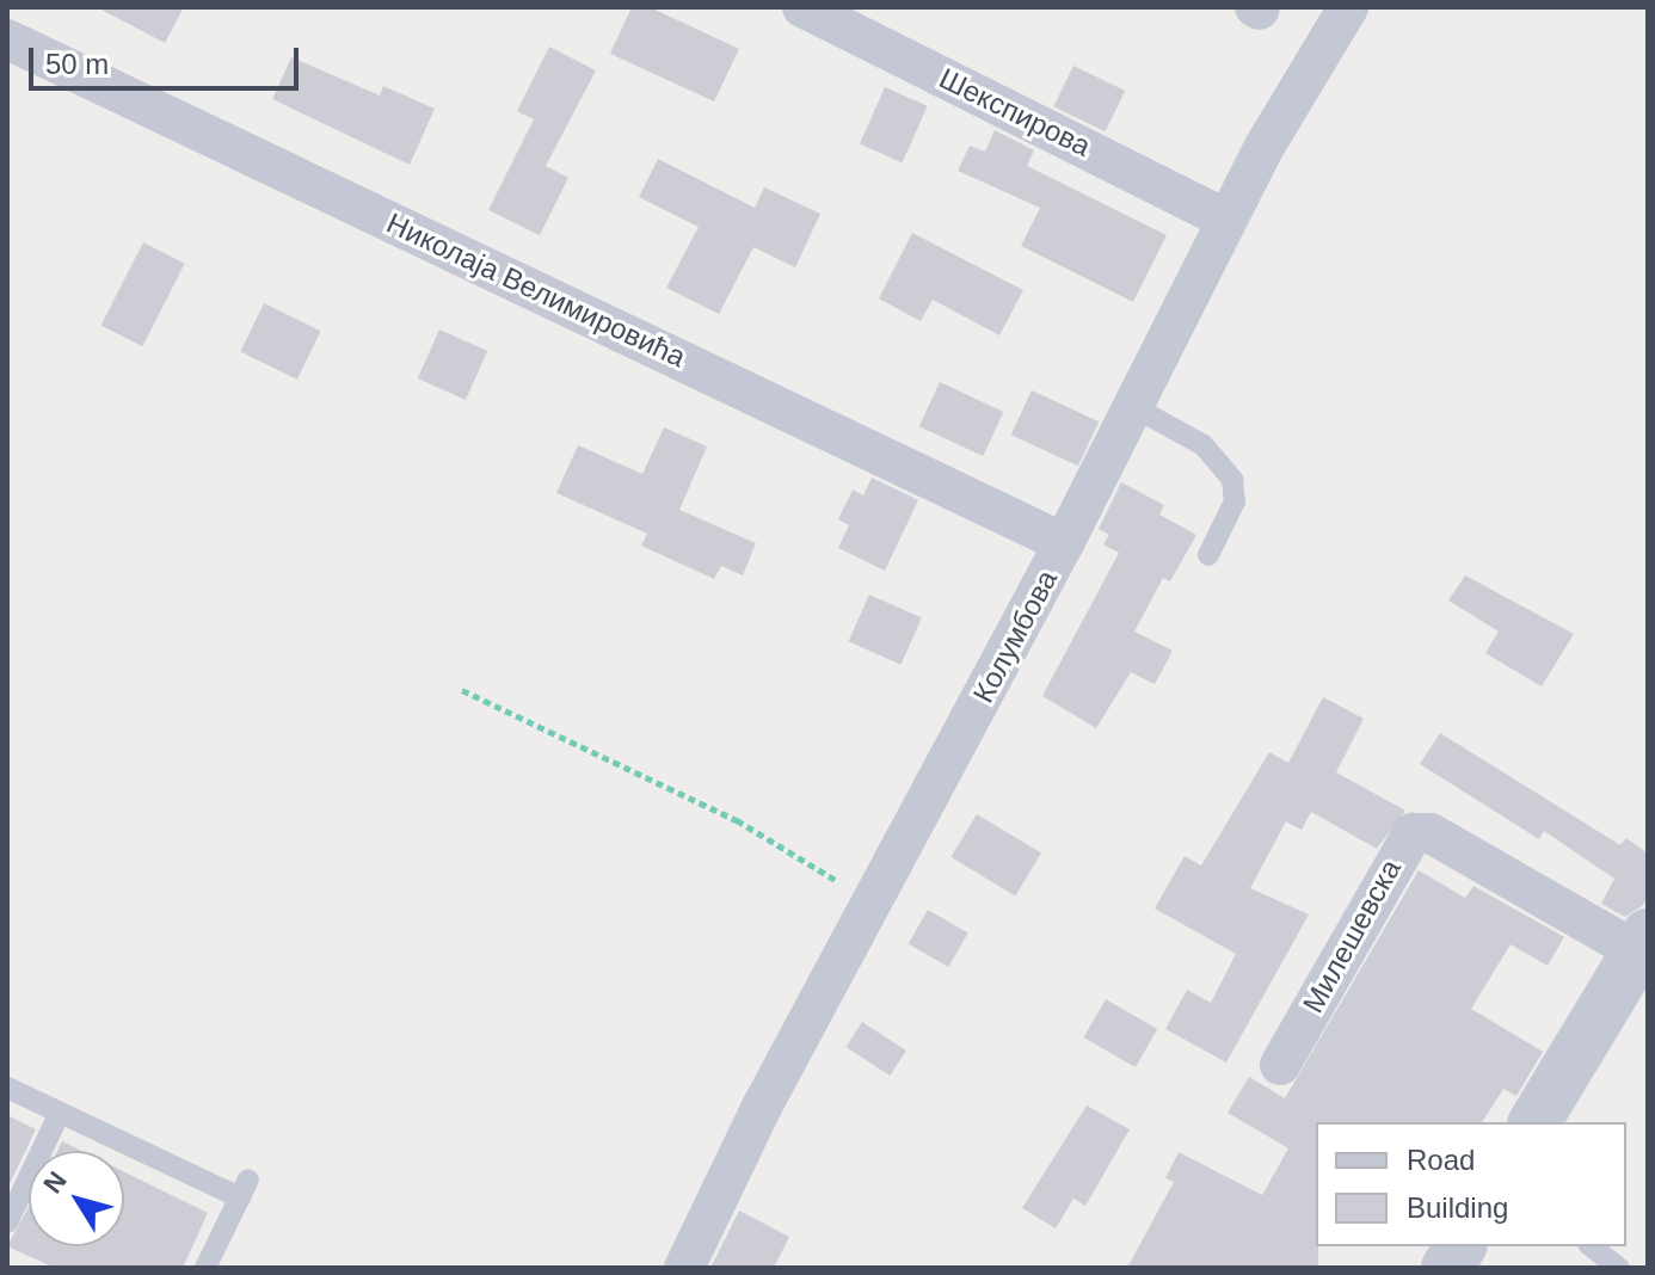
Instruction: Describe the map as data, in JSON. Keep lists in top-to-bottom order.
{
  "streets": {
    "street": [
      "Шекспирова",
      "Николаја Велимировића",
      "Колумбова",
      "Милешевска"
    ]
  },
  "crossings": [
    ["Шекспирова", "Колумбова"],
    ["Николаја Велимировића", "Колумбова"]
  ],
  "legend": ["Road", "Building"],
  "scale_bar": "50 m",
  "north": "top left"
}
